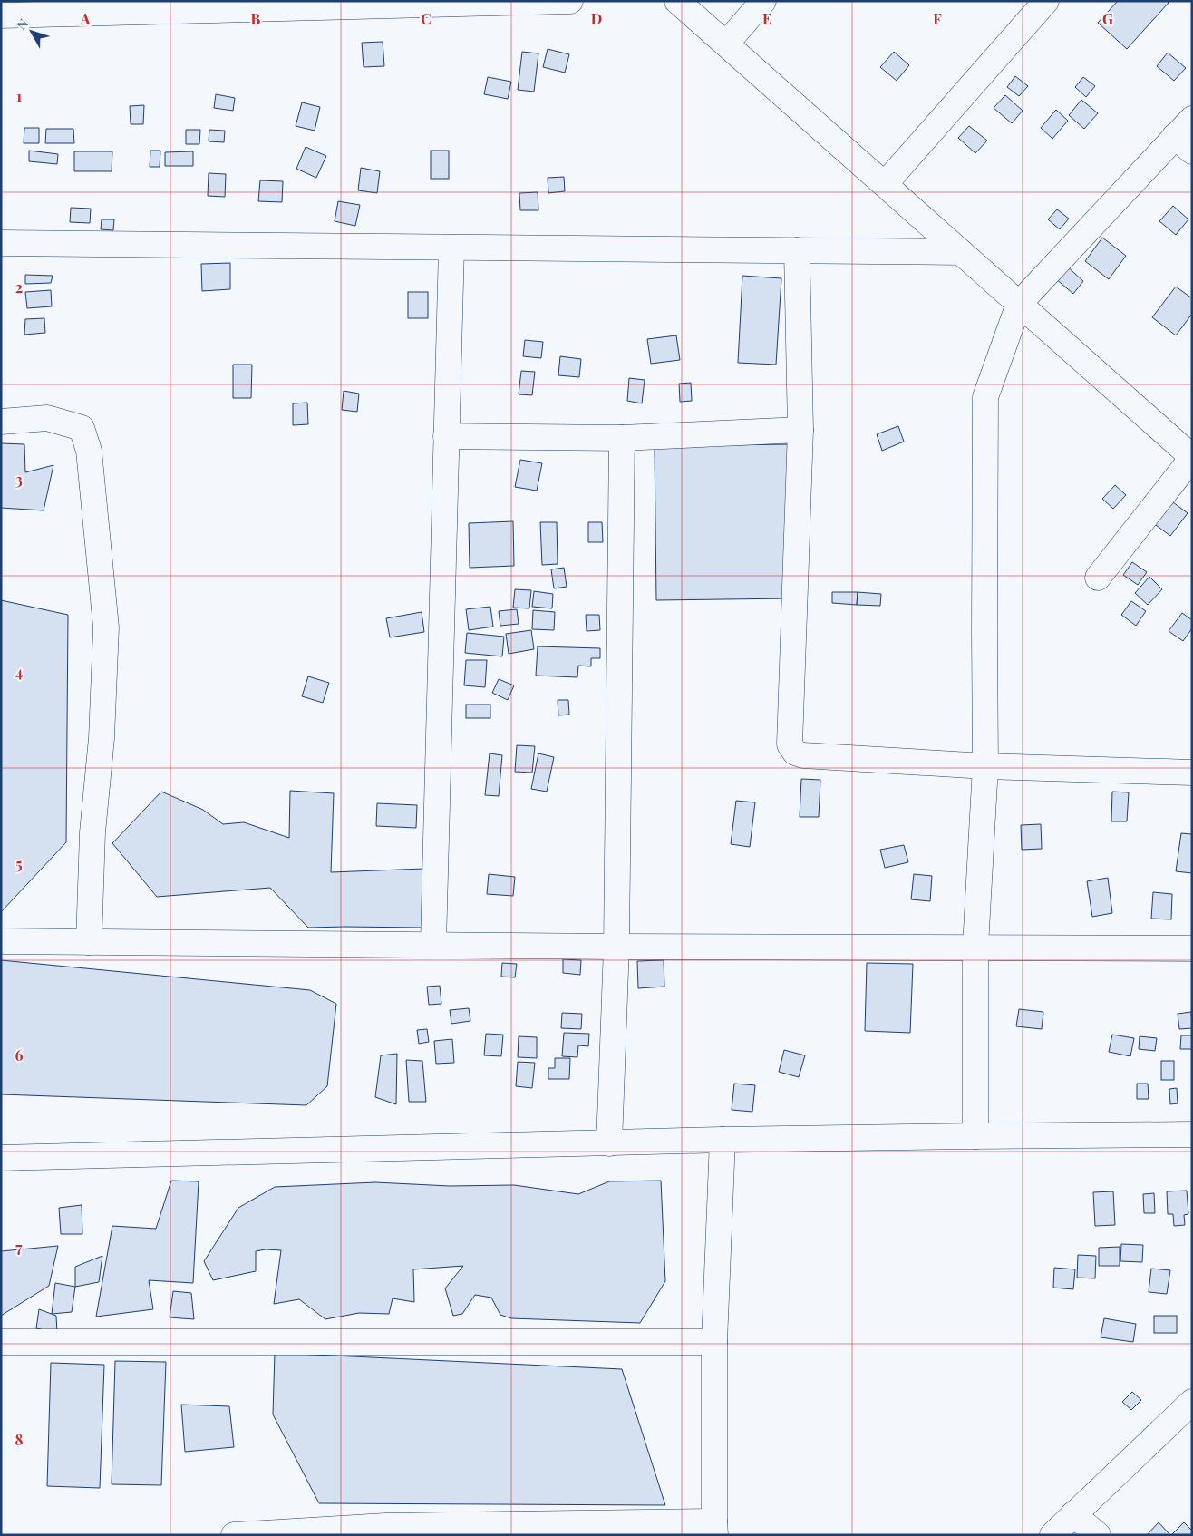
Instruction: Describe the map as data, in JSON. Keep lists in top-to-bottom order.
{
  "north": "top left",
  "grid": {
    "columns": [
      "A",
      "B",
      "C",
      "D",
      "E",
      "F",
      "G"
    ],
    "rows": [
      "1",
      "2",
      "3",
      "4",
      "5",
      "6",
      "7",
      "8"
    ]
  }
}
